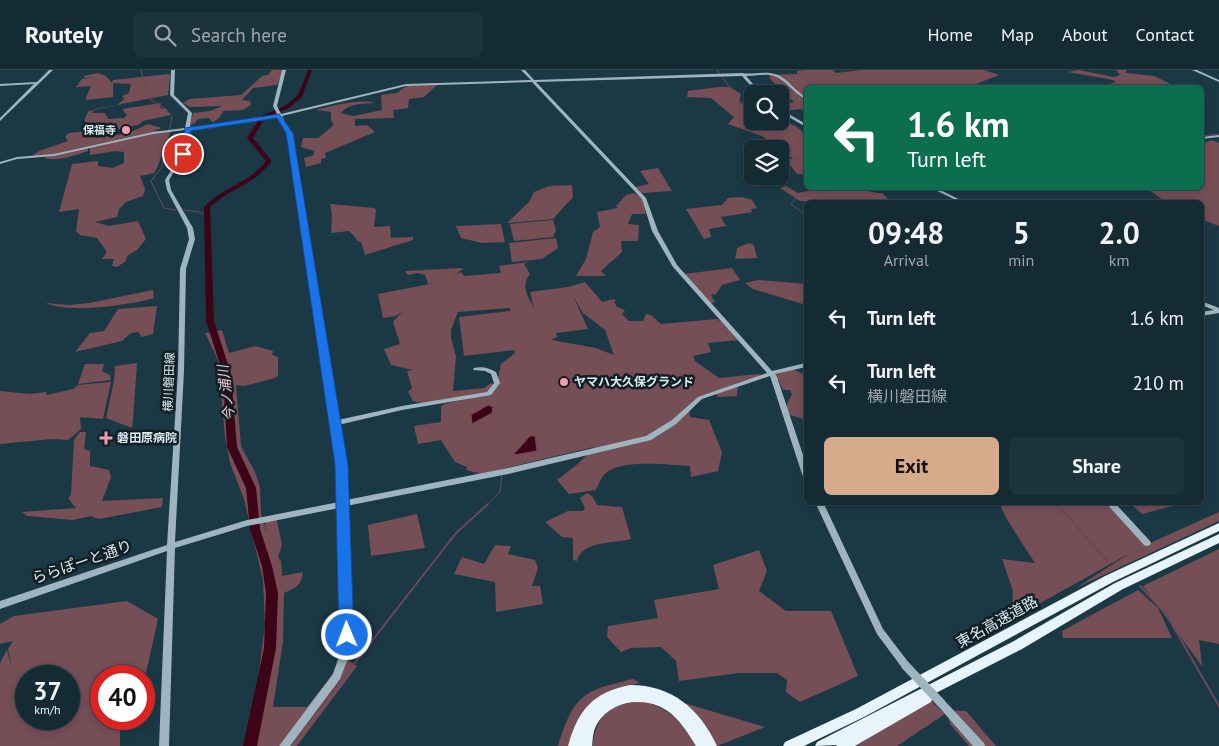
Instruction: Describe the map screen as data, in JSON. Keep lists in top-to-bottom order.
{
  "streets": {
    "highway": ["東名高速道路"],
    "street": ["横川磐田線", "ららぽーと通り"]
  },
  "crossings": [
    ["横川磐田線", "ららぽーと通り"]
  ],
  "water": ["今ノ浦川"],
  "places": {
    "other": ["保福寺", "ヤマハ大久保グランド"],
    "health": ["磐田原病院"]
  },
  "page": {
    "header": "Routely",
    "search": "Search here",
    "nav": [
      "Home",
      "Map",
      "About",
      "Contact"
    ],
    "turn": ["1.6 km", "Turn left"],
    "eta": [
      "09:48",
      "Arrival",
      "5",
      "min",
      "2.0",
      "km"
    ],
    "list": [
      {
        "name": "Turn left",
        "value": "1.6 km"
      },
      {
        "name": "Turn left",
        "note": "横川磐田線",
        "value": "210 m"
      }
    ],
    "buttons": ["Exit", "Share"],
    "speed": "37 km/h",
    "limit": "40"
  }
}
